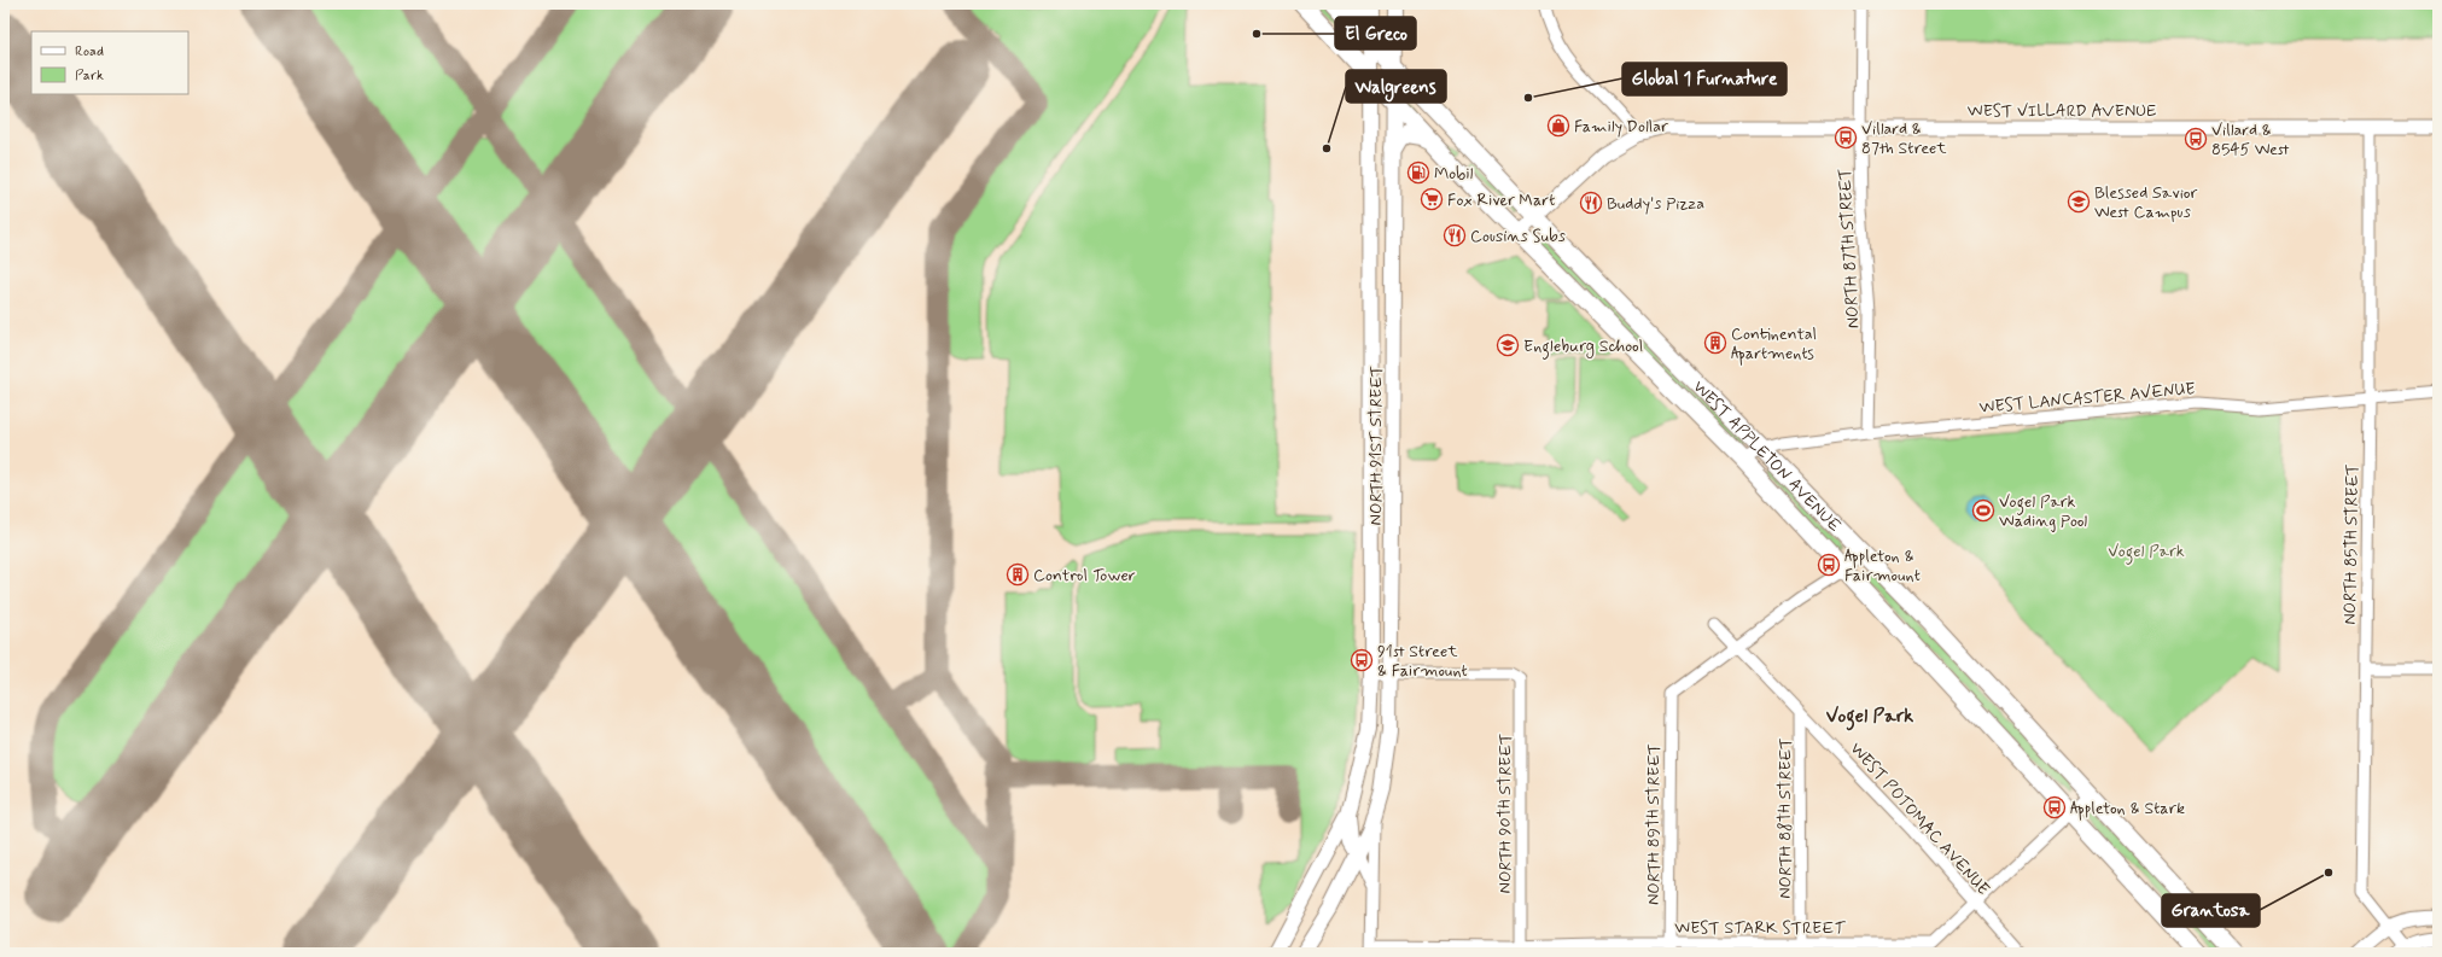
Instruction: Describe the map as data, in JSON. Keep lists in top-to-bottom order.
{
  "streets": {
    "main road": ["NORTH 91ST STREET", "WEST APPLETON AVENUE"],
    "street": [
      "WEST VILLARD AVENUE",
      "NORTH 87TH STREET",
      "WEST LANCASTER AVENUE",
      "NORTH 85TH STREET",
      "NORTH 90TH STREET",
      "NORTH 88TH STREET",
      "WEST POTOMAC AVENUE",
      "NORTH 89TH STREET",
      "WEST STARK STREET"
    ]
  },
  "crossings": [
    ["WEST VILLARD AVENUE", "NORTH 87TH STREET"],
    ["WEST VILLARD AVENUE", "WEST APPLETON AVENUE"],
    ["WEST VILLARD AVENUE", "NORTH 85TH STREET"],
    ["NORTH 87TH STREET", "WEST LANCASTER AVENUE"],
    ["WEST LANCASTER AVENUE", "WEST APPLETON AVENUE"],
    ["WEST LANCASTER AVENUE", "NORTH 85TH STREET"],
    ["NORTH 91ST STREET", "WEST APPLETON AVENUE"],
    ["NORTH 91ST STREET", "NORTH 90TH STREET"],
    ["NORTH 91ST STREET", "WEST STARK STREET"],
    ["WEST APPLETON AVENUE", "WEST STARK STREET"],
    ["NORTH 90TH STREET", "WEST STARK STREET"],
    ["NORTH 88TH STREET", "WEST POTOMAC AVENUE"],
    ["NORTH 88TH STREET", "WEST STARK STREET"],
    ["WEST POTOMAC AVENUE", "NORTH 89TH STREET"],
    ["WEST POTOMAC AVENUE", "WEST STARK STREET"],
    ["NORTH 89TH STREET", "WEST STARK STREET"]
  ],
  "districts": ["Vogel Park"],
  "parks": ["Vogel Park"],
  "places": {
    "other": [
      "El Greco",
      "Global 1 Furnature",
      "Walgreens",
      "Grantosa"
    ],
    "shop": ["Family Dollar"],
    "bus stop": [
      "Villard & 87th Street",
      "Villard & 8545 West",
      "Appleton & Fairmount",
      "91st Street & Fairmount",
      "Appleton & Stark"
    ],
    "fuel station": ["Mobil"],
    "supermarket": ["Fox River Mart"],
    "school or university": ["Blessed Savior West Campus", "Engleburg School"],
    "restaurant": ["Buddy's Pizza", "Cousins Subs"],
    "building": ["Continental Apartments", "Control Tower"],
    "sports": ["Vogel Park Wading Pool"]
  },
  "legend": ["Road", "Park"]
}
